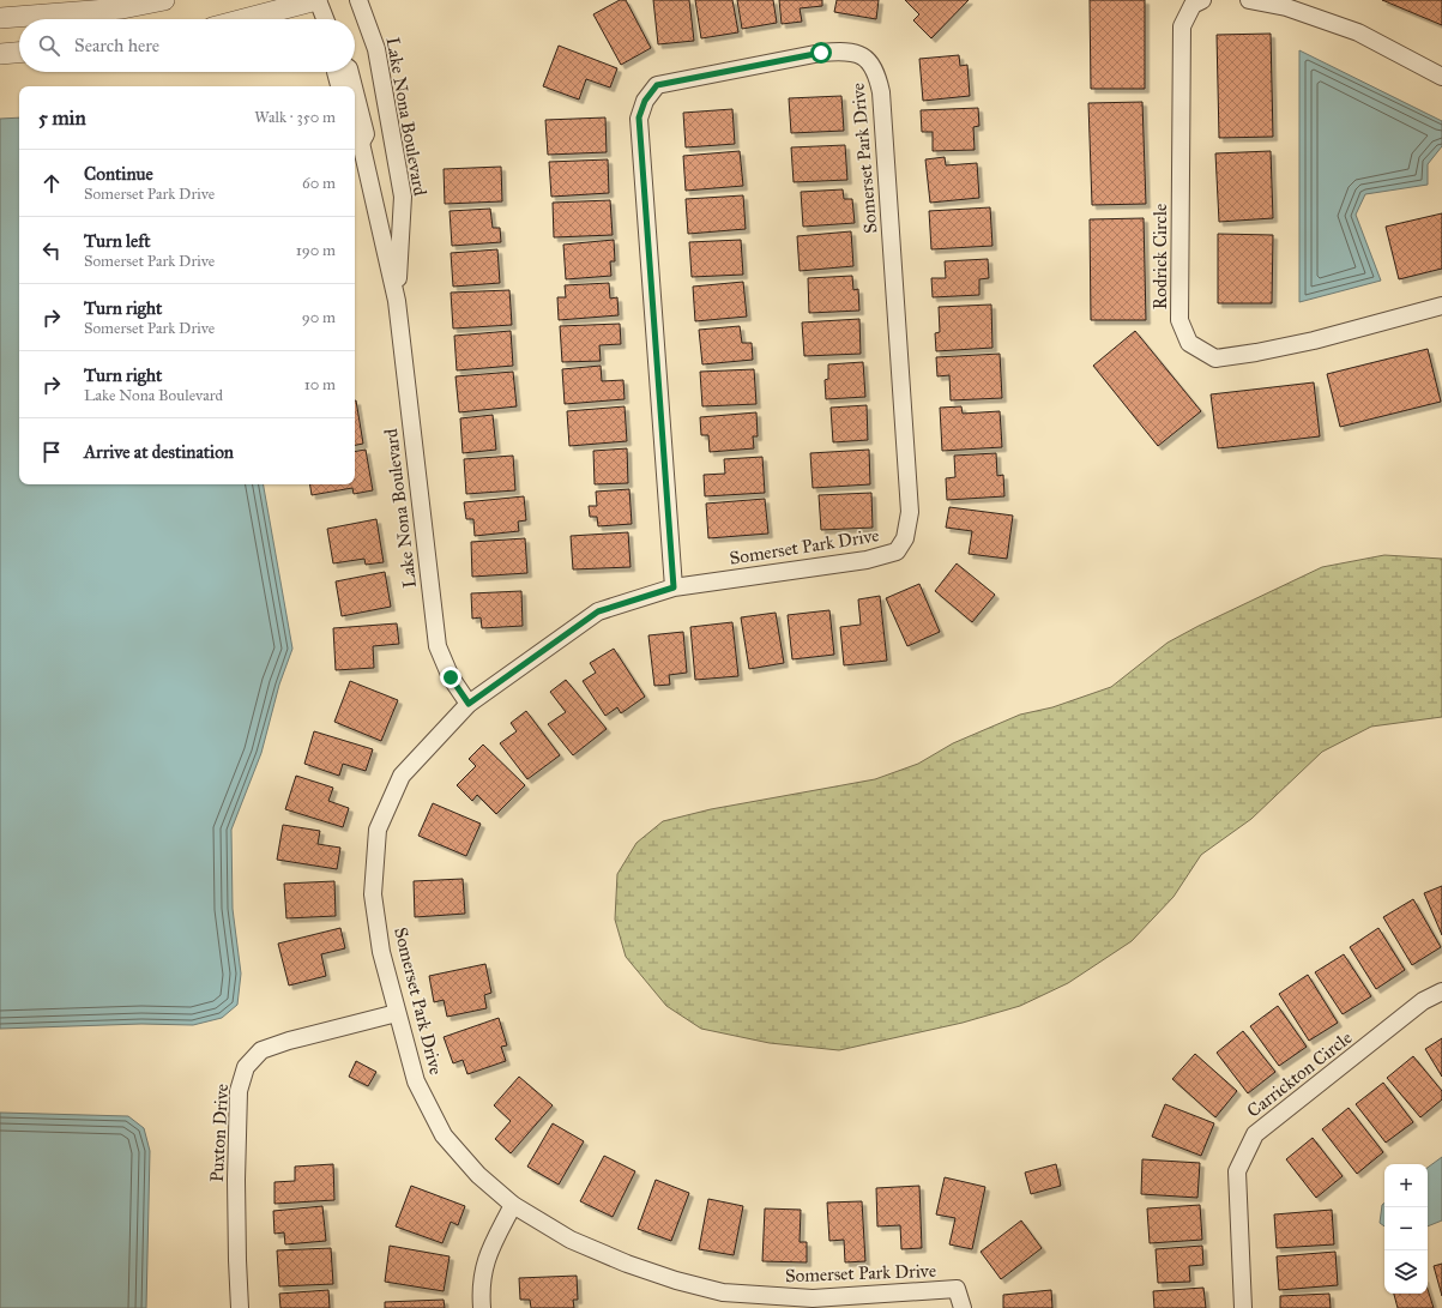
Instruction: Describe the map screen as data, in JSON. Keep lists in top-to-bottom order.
{
  "streets": {
    "street": [
      "Lake Nona Boulevard",
      "Somerset Park Drive",
      "Rodrick Circle",
      "Carrickton Circle",
      "Puxton Drive"
    ]
  },
  "crossings": [
    ["Lake Nona Boulevard", "Somerset Park Drive"],
    ["Somerset Park Drive", "Puxton Drive"]
  ],
  "page": {
    "search": "Search here",
    "heading": ["5 min", "Walk · 350 m"],
    "list": [
      ["Continue", "Somerset Park Drive", "60 m"],
      ["Turn left", "Somerset Park Drive", "190 m"],
      ["Turn right", "Somerset Park Drive", "90 m"],
      ["Turn right", "Lake Nona Boulevard", "10 m"],
      "Arrive at destination"
    ],
    "map_buttons": ["+", "−"]
  }
}
